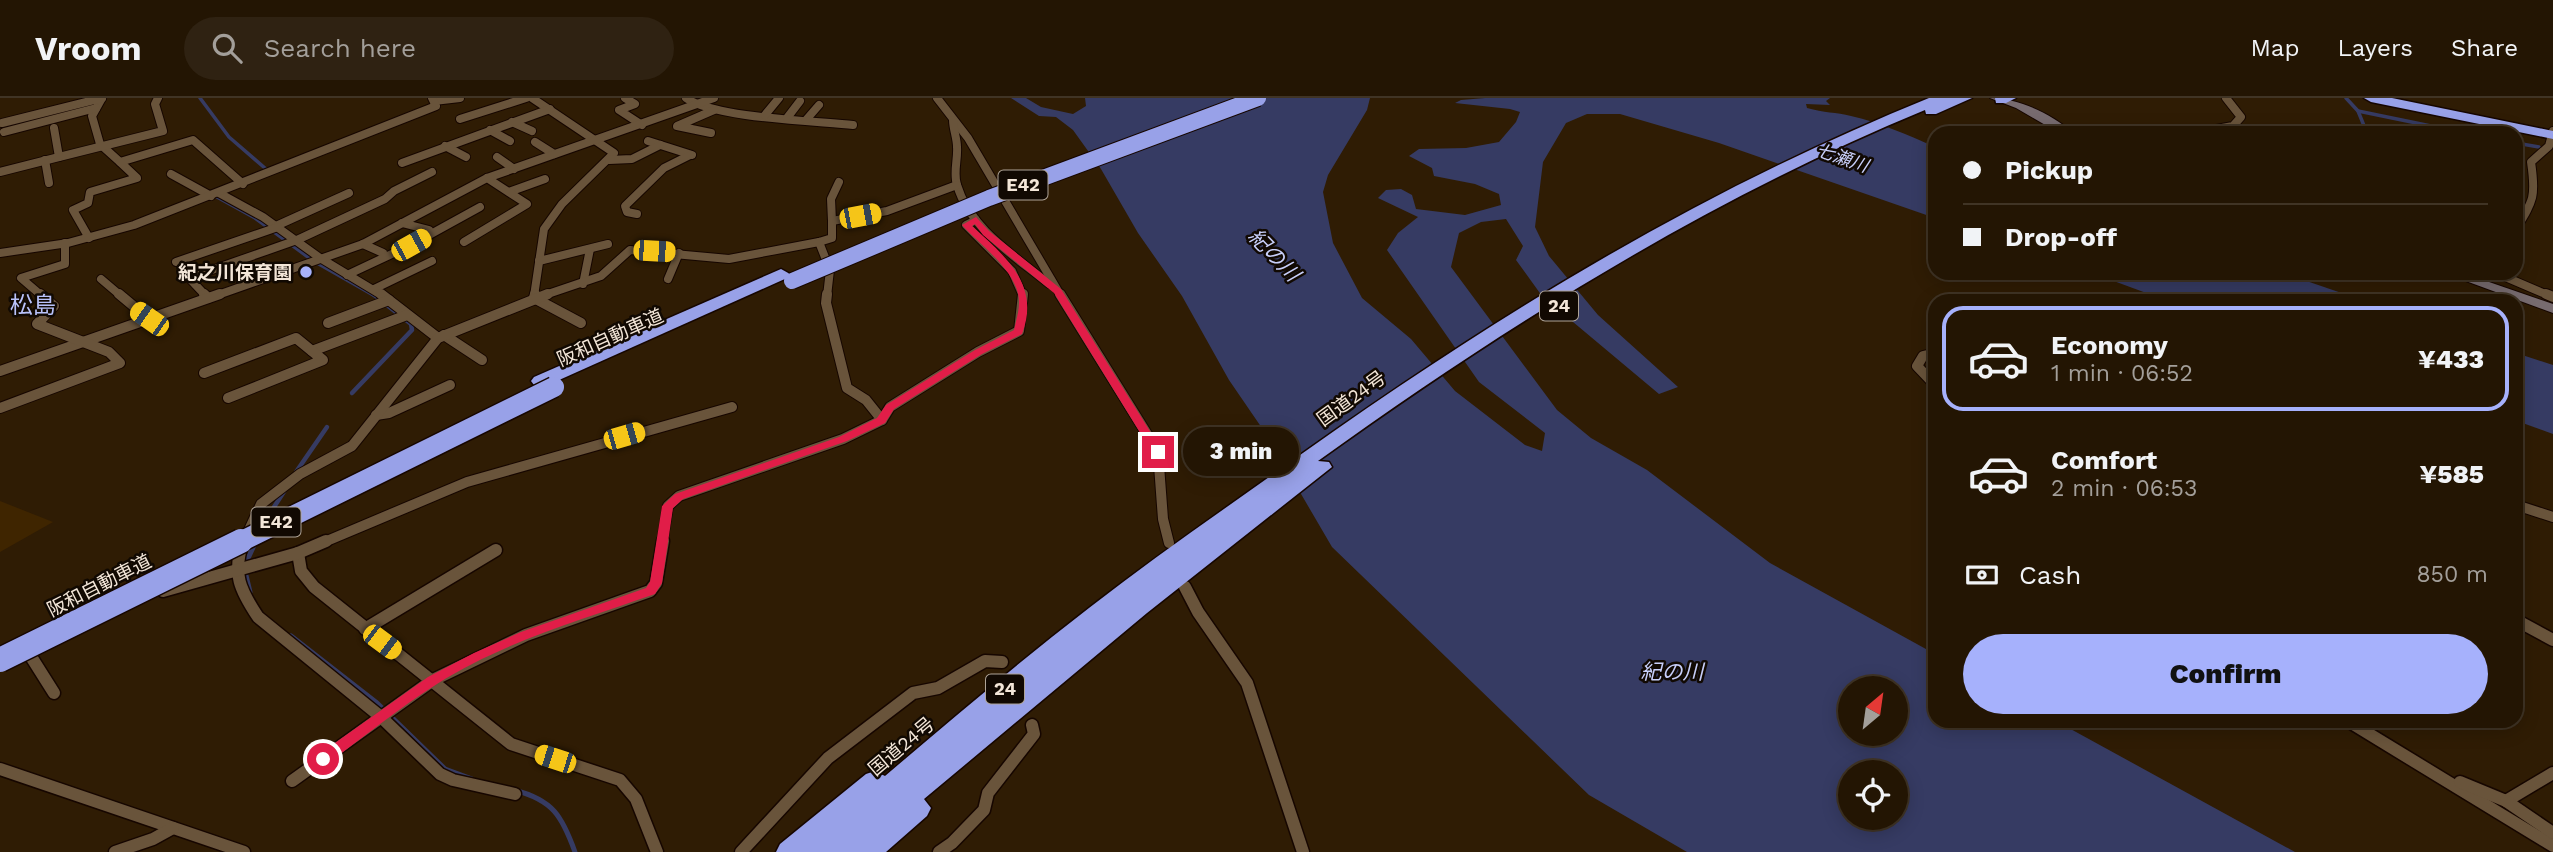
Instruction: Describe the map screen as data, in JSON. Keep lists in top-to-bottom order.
{
  "streets": {
    "highway": [
      "E42",
      "24",
      "阪和自動車道",
      "国道24号"
    ]
  },
  "districts": ["松島"],
  "water": ["七瀬川", "紀の川"],
  "places": ["紀之川保育園"],
  "north": "top right",
  "page": {
    "header": "Vroom",
    "search": "Search here",
    "nav": ["Map", "Layers", "Share"],
    "banner": ["Pickup", "Drop-off"],
    "list": [
      {
        "name": "Economy",
        "note": "1 min · 06:52",
        "value": "¥433"
      },
      {
        "name": "Comfort",
        "note": "2 min · 06:53",
        "value": "¥585"
      }
    ],
    "bubble": "3 min",
    "pay": ["Cash", "850 m"],
    "buttons": "Confirm"
  }
}
